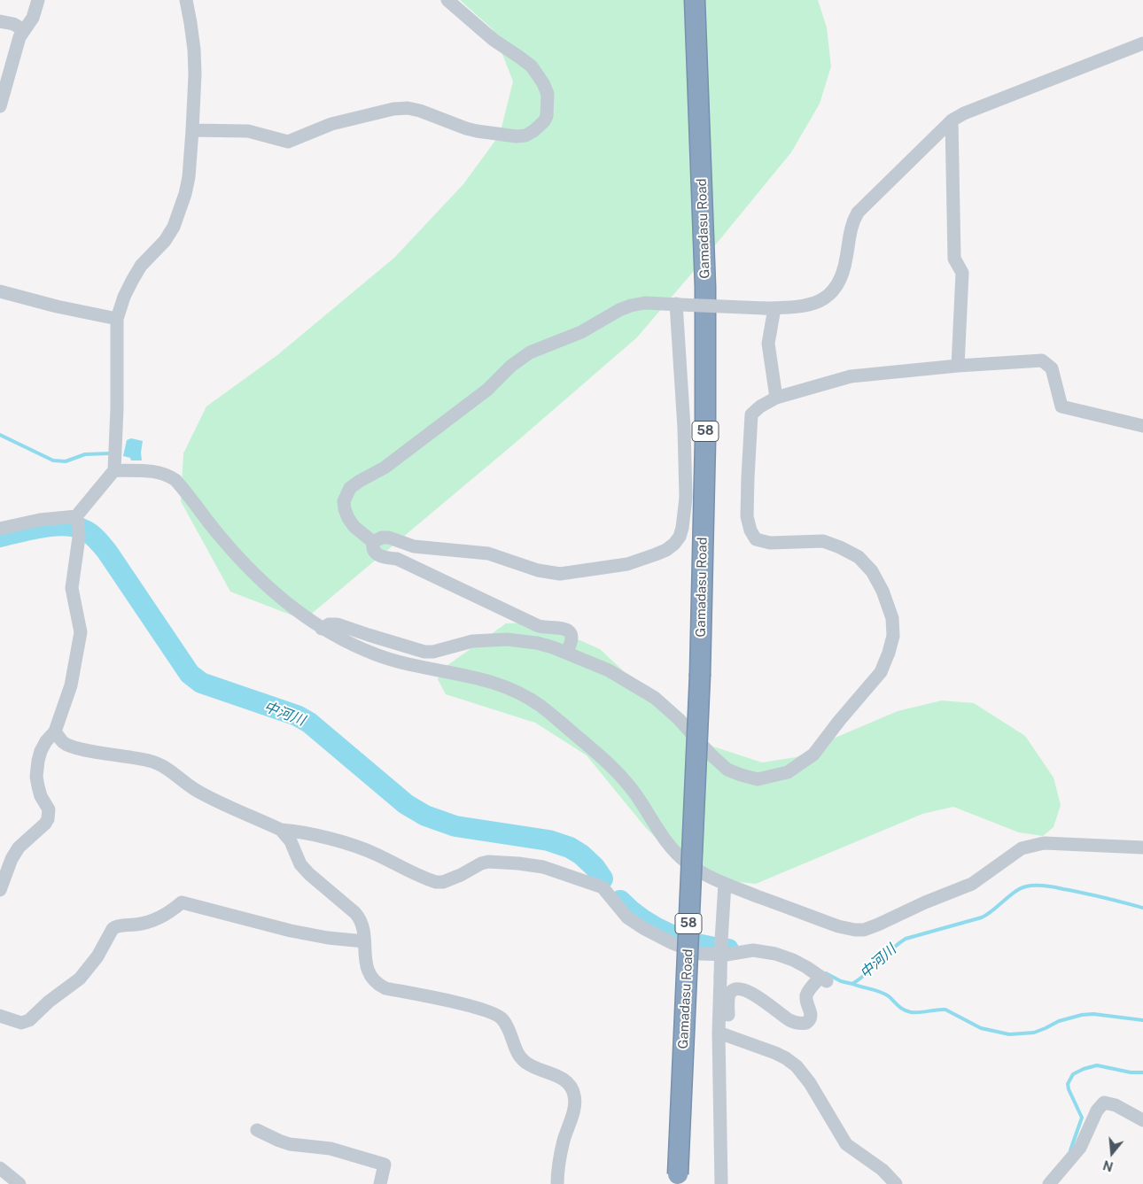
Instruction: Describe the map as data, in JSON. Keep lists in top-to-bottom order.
{
  "streets": {
    "highway": ["Gamadasu Road", "58"]
  },
  "water": ["中河川"],
  "north": "bottom"
}
